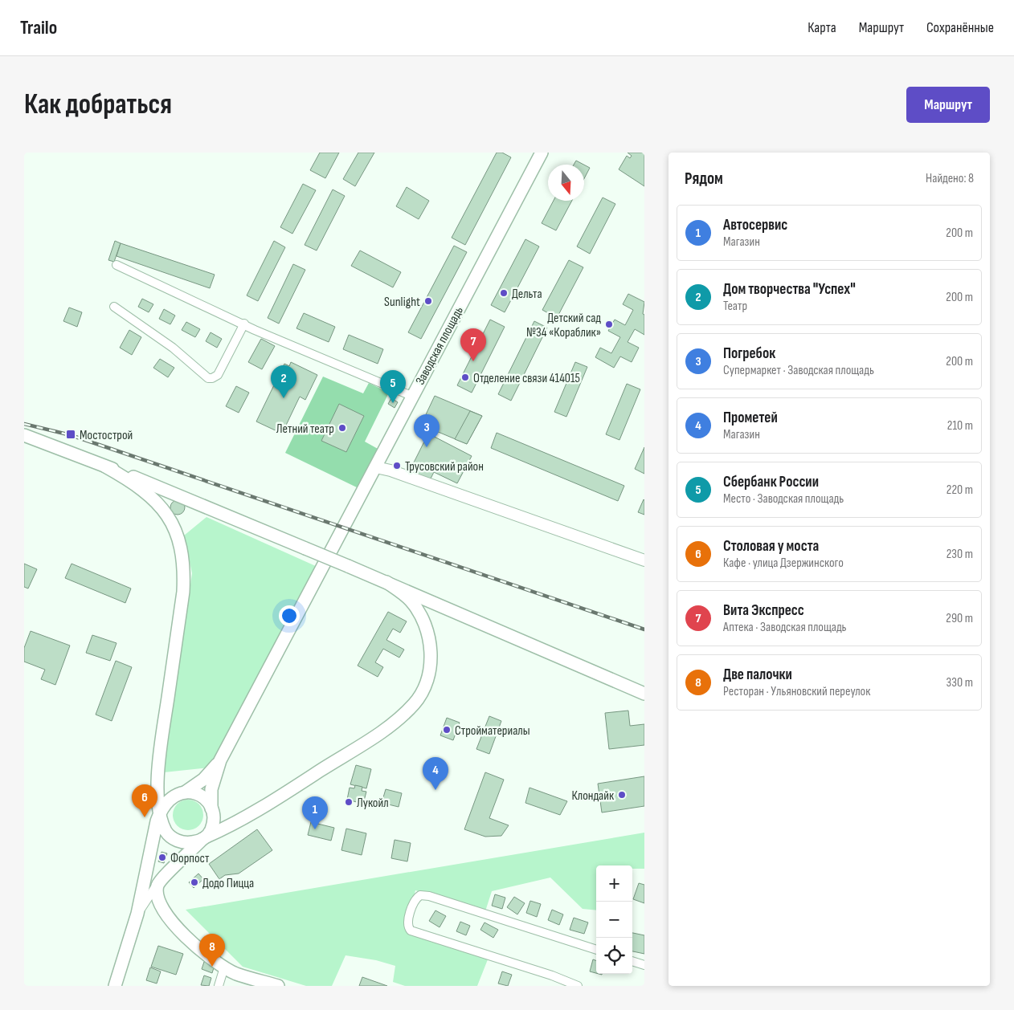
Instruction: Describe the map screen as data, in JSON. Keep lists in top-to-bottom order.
{
  "streets": {
    "main road": ["Заводская площадь"]
  },
  "places": {
    "other": [
      "Дельта",
      "Sunlight",
      "Детский сад №34 «Кораблик»",
      "Отделение связи 414015",
      "Летний театр",
      "Трусовский район",
      "Стройматериалы",
      "Клондайк",
      "Лукойл",
      "Форпост",
      "Додо Пицца"
    ],
    "transit": ["Мостострой"]
  },
  "north": "bottom",
  "page": {
    "header": "Trailo",
    "nav": ["Карта", "Маршрут", "Сохранённые"],
    "buttons": "Маршрут",
    "title": "Как добраться",
    "heading": ["Рядом", "Найдено: 8"],
    "list": [
      {
        "mark": "1",
        "name": "Автосервис",
        "note": "Магазин",
        "value": "200 m"
      },
      {
        "mark": "2",
        "name": "Дом творчества \"Успех\"",
        "note": "Театр",
        "value": "200 m"
      },
      {
        "mark": "3",
        "name": "Погребок",
        "note": "Супермаркет · Заводская площадь",
        "value": "200 m"
      },
      {
        "mark": "4",
        "name": "Прометей",
        "note": "Магазин",
        "value": "210 m"
      },
      {
        "mark": "5",
        "name": "Сбербанк России",
        "note": "Место · Заводская площадь",
        "value": "220 m"
      },
      {
        "mark": "6",
        "name": "Столовая у моста",
        "note": "Кафе · улица Дзержинского",
        "value": "230 m"
      },
      {
        "mark": "7",
        "name": "Вита Экспресс",
        "note": "Аптека · Заводская площадь",
        "value": "290 m"
      },
      {
        "mark": "8",
        "name": "Две палочки",
        "note": "Ресторан · Ульяновский переулок",
        "value": "330 m"
      }
    ],
    "pins": [
      "7",
      "2",
      "5",
      "3",
      "4",
      "6",
      "1",
      "8"
    ],
    "map_buttons": ["+", "−"]
  }
}
